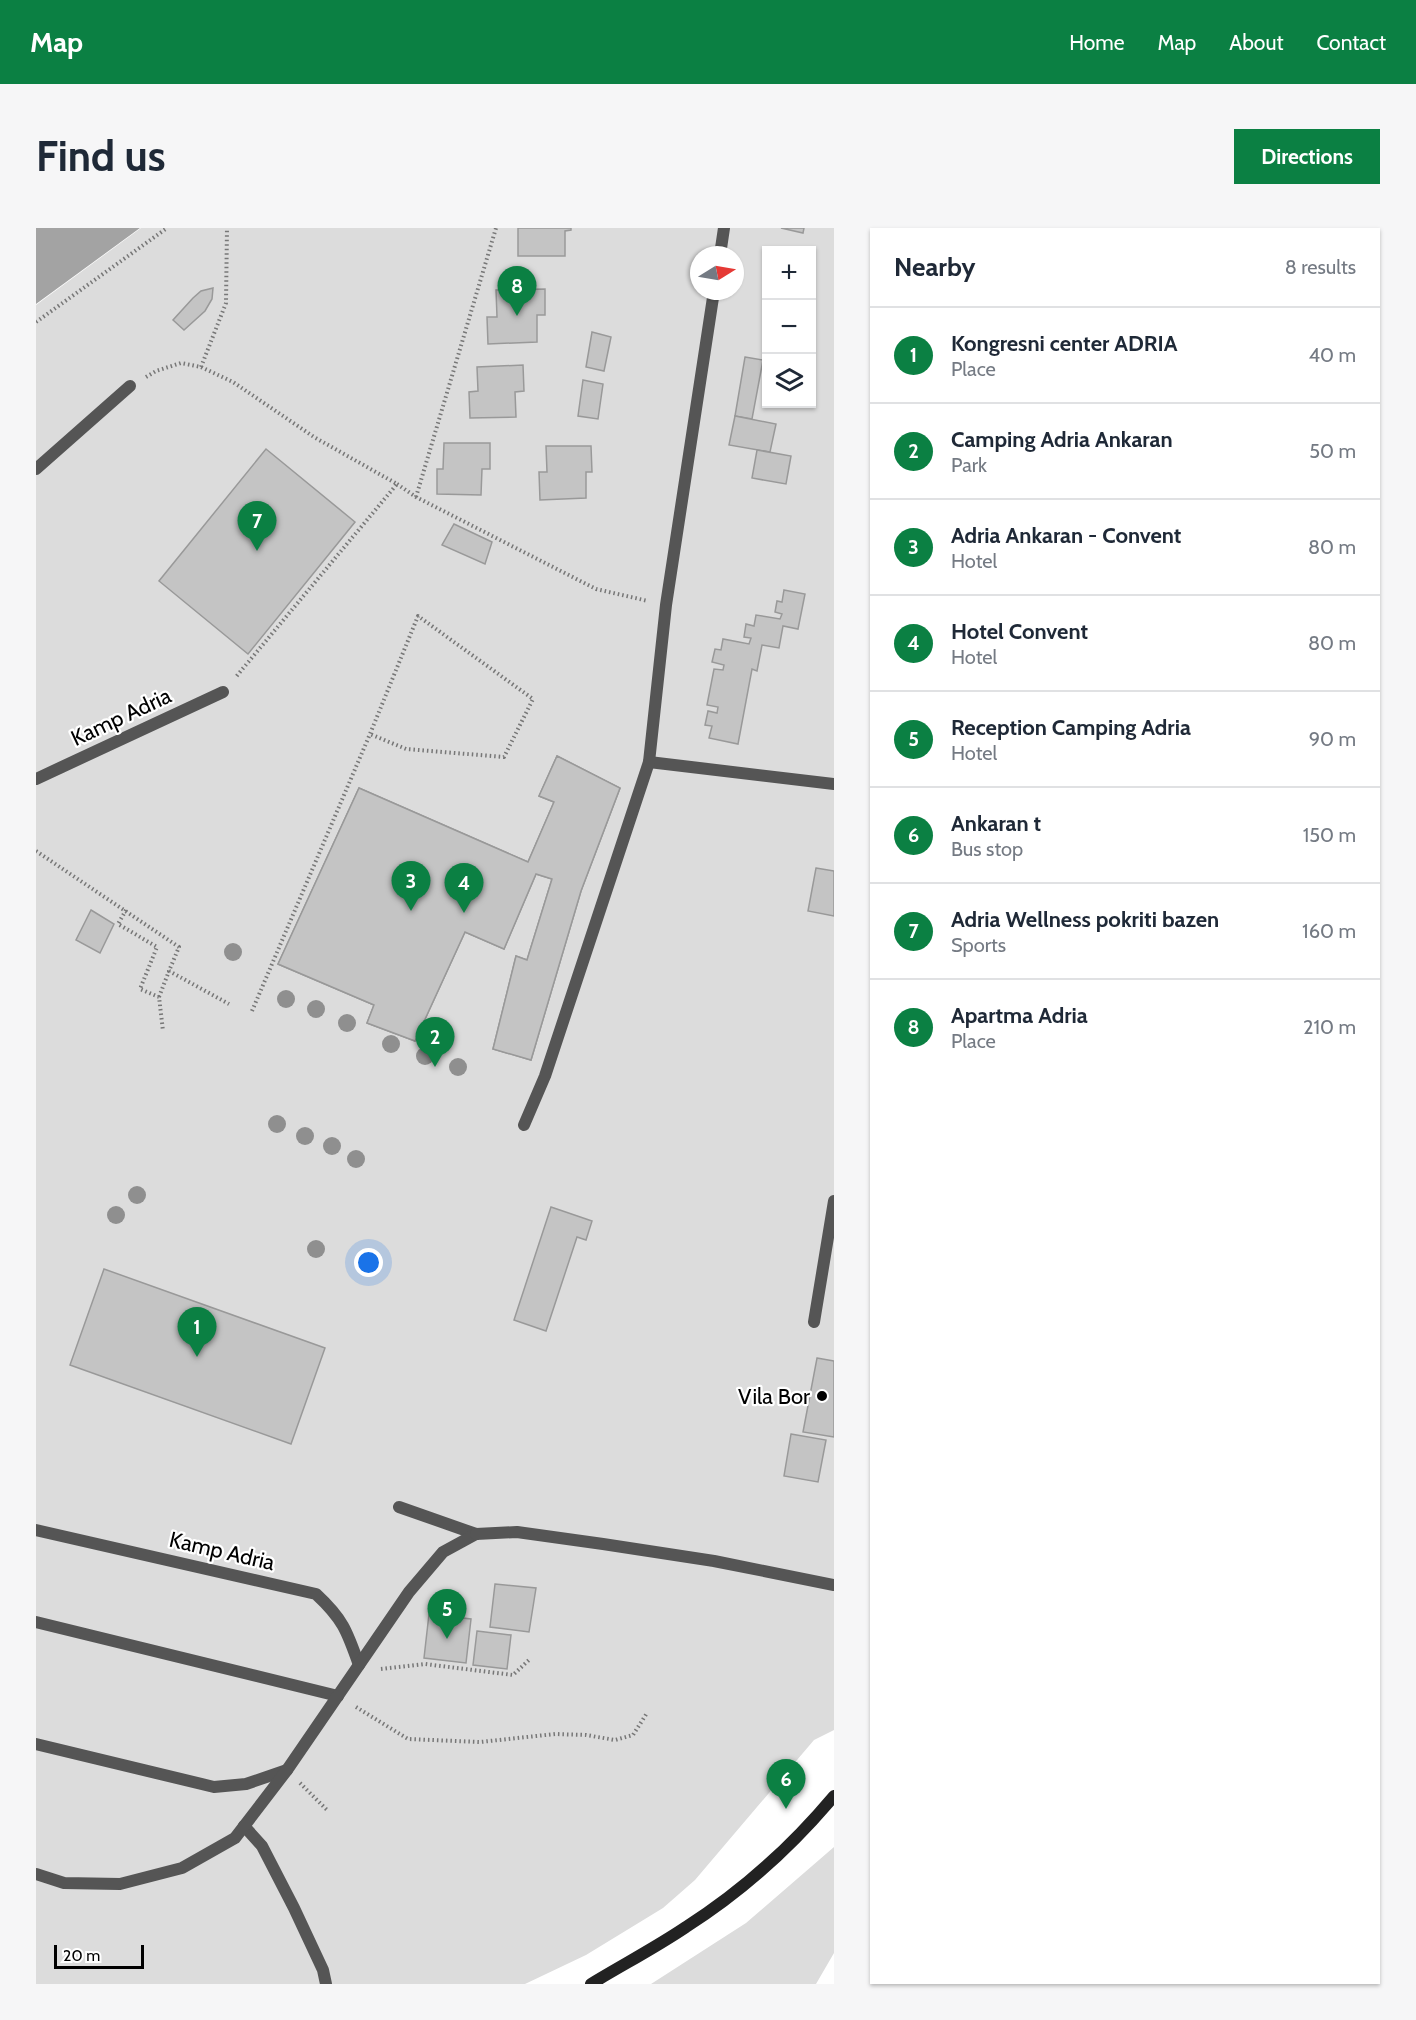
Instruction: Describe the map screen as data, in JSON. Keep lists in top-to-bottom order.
{
  "streets": {
    "street": ["Kamp Adria"]
  },
  "places": ["Vila Bor"],
  "scale_bar": "20 m",
  "north": "right",
  "page": {
    "header": "Map",
    "nav": [
      "Home",
      "Map",
      "About",
      "Contact"
    ],
    "buttons": "Directions",
    "title": "Find us",
    "heading": ["Nearby", "8 results"],
    "map_buttons": ["+", "−"],
    "pins": [
      "8",
      "7",
      "3",
      "4",
      "2",
      "1",
      "5",
      "6"
    ],
    "list": [
      {
        "mark": "1",
        "name": "Kongresni center ADRIA",
        "note": "Place",
        "value": "40 m"
      },
      {
        "mark": "2",
        "name": "Camping Adria Ankaran",
        "note": "Park",
        "value": "50 m"
      },
      {
        "mark": "3",
        "name": "Adria Ankaran - Convent",
        "note": "Hotel",
        "value": "80 m"
      },
      {
        "mark": "4",
        "name": "Hotel Convent",
        "note": "Hotel",
        "value": "80 m"
      },
      {
        "mark": "5",
        "name": "Reception Camping Adria",
        "note": "Hotel",
        "value": "90 m"
      },
      {
        "mark": "6",
        "name": "Ankaran t",
        "note": "Bus stop",
        "value": "150 m"
      },
      {
        "mark": "7",
        "name": "Adria Wellness pokriti bazen",
        "note": "Sports",
        "value": "160 m"
      },
      {
        "mark": "8",
        "name": "Apartma Adria",
        "note": "Place",
        "value": "210 m"
      }
    ],
    "scale": "20 m"
  }
}
